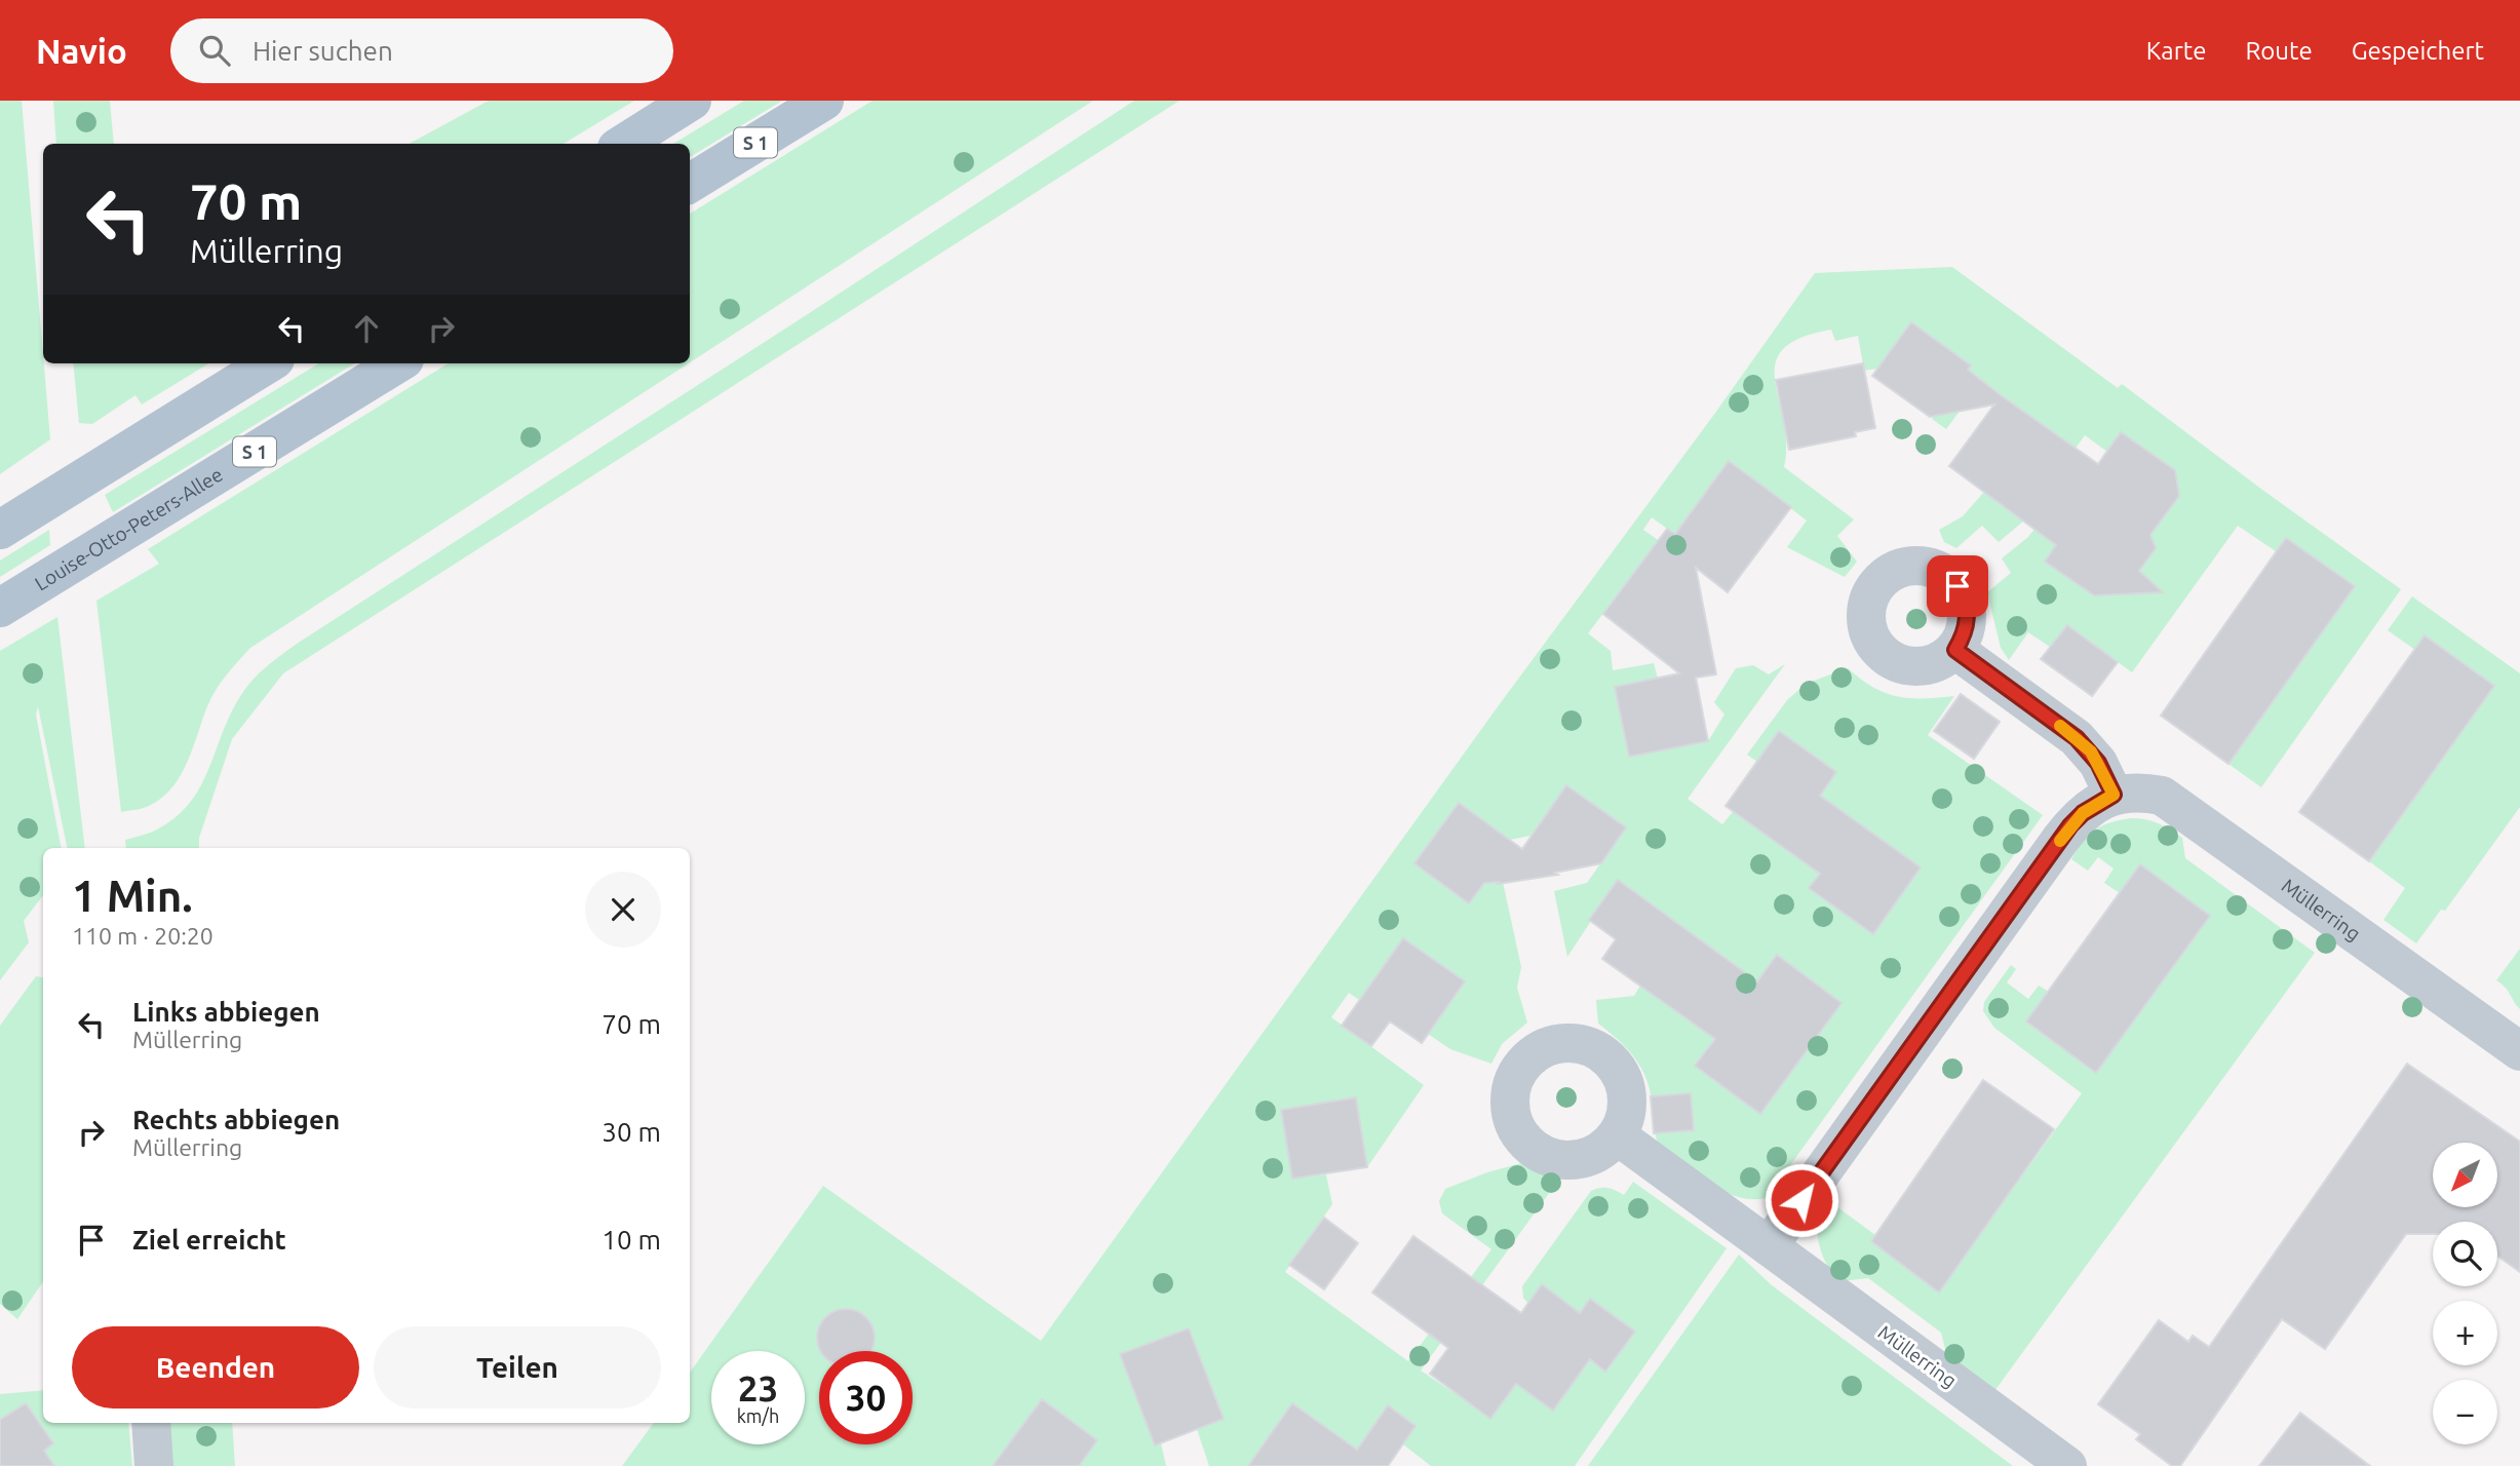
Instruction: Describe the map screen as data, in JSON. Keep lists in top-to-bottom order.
{
  "streets": {
    "main road": ["S 1", "Louise-Otto-Peters-Allee"],
    "street": ["Müllerring"]
  },
  "north": "bottom left",
  "page": {
    "header": "Navio",
    "search": "Hier suchen",
    "nav": ["Karte", "Route", "Gespeichert"],
    "turn": ["70 m", "Müllerring"],
    "heading": ["1 Min.", "110 m · 20:20"],
    "list": [
      {
        "name": "Links abbiegen",
        "note": "Müllerring",
        "value": "70 m"
      },
      {
        "name": "Rechts abbiegen",
        "note": "Müllerring",
        "value": "30 m"
      },
      {
        "name": "Ziel erreicht",
        "value": "10 m"
      }
    ],
    "map_buttons": ["+", "−"],
    "buttons": ["Beenden", "Teilen"],
    "speed": "23 km/h",
    "limit": "30"
  }
}
